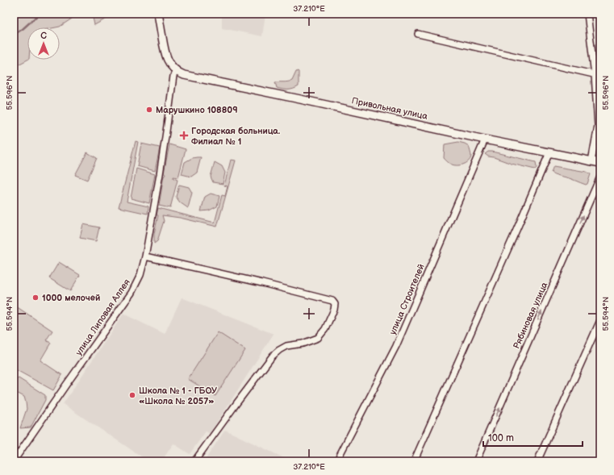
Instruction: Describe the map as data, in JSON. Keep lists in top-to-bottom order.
{
  "streets": {
    "street": [
      "Привольная улица",
      "улица Строителей",
      "Рябиновая улица",
      "улица Липовая Аллея"
    ]
  },
  "crossings": [
    ["Привольная улица", "улица Строителей"],
    ["Привольная улица", "улица Липовая Аллея"]
  ],
  "one_way": ["Рябиновая улица"],
  "places": {
    "other": ["Марушкино 108809", "1000 мелочей", "Школа № 1 - ГБОУ «Школа № 2057»"],
    "health": ["Городская больница. Филиал № 1"]
  },
  "scale_bar": "100 m",
  "north": "top",
  "coordinates": ["37.210°E", "55.596°N", "55.594°N"]
}
